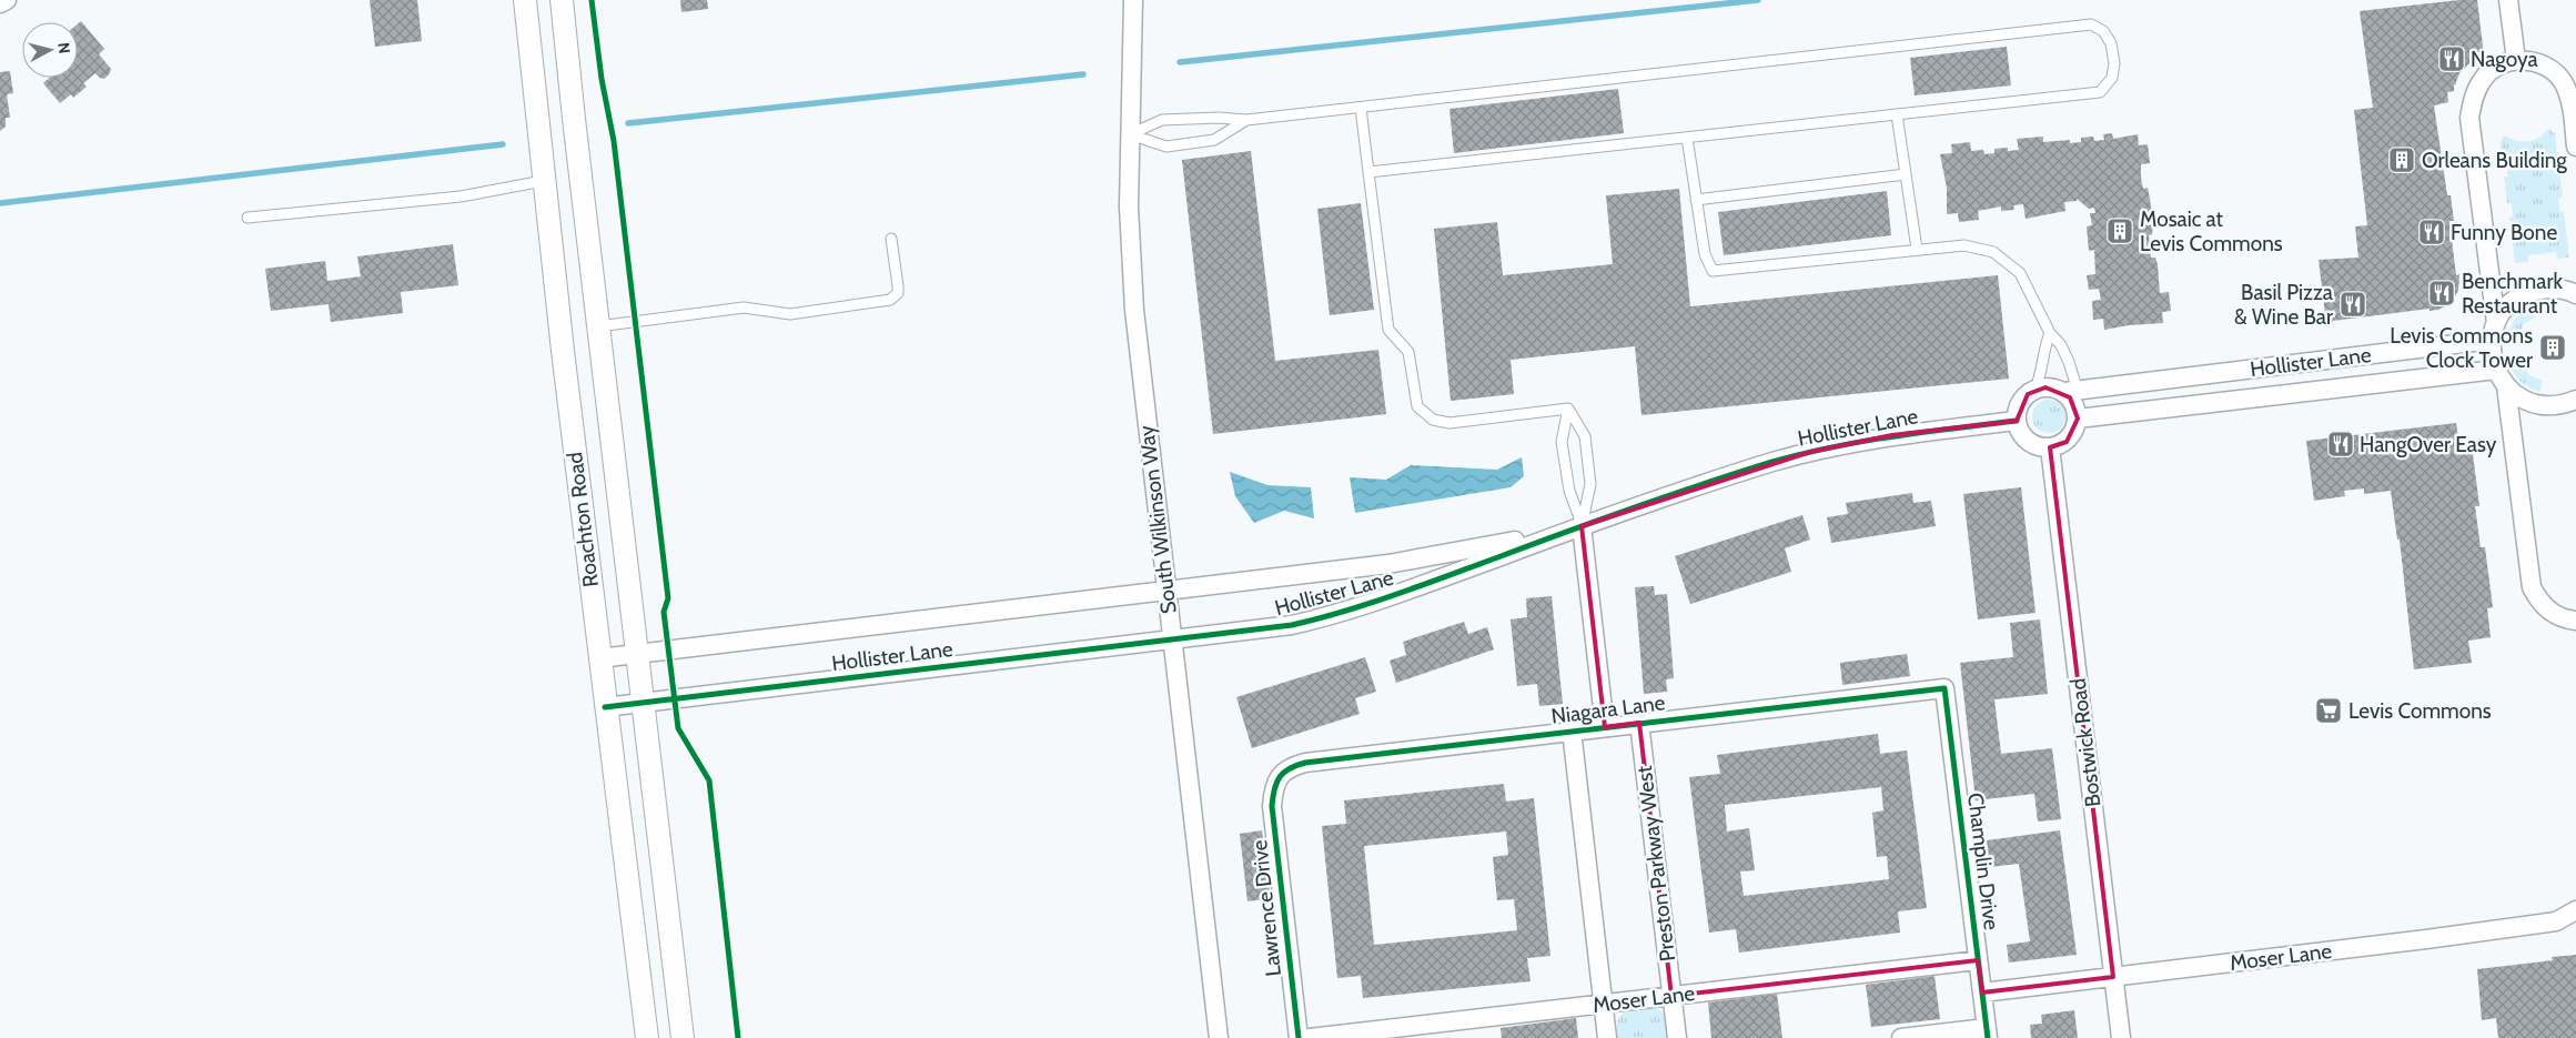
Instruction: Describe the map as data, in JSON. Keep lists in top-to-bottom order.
{
  "streets": {
    "street": [
      "Hollister Lane",
      "Roachton Road",
      "South Wilkinson Way",
      "Niagara Lane",
      "Bostwick Road",
      "Champlin Drive",
      "Preston Parkway West",
      "Lawrence Drive",
      "Moser Lane"
    ]
  },
  "crossings": [
    ["Hollister Lane", "Roachton Road"],
    ["Hollister Lane", "South Wilkinson Way"],
    ["Hollister Lane", "Bostwick Road"],
    ["Niagara Lane", "Champlin Drive"],
    ["Niagara Lane", "Preston Parkway West"],
    ["Niagara Lane", "Lawrence Drive"],
    ["Bostwick Road", "Moser Lane"],
    ["Champlin Drive", "Moser Lane"],
    ["Preston Parkway West", "Moser Lane"]
  ],
  "places": {
    "restaurant": [
      "Nagoya",
      "Funny Bone",
      "Benchmark Restaurant",
      "Basil Pizza & Wine Bar",
      "HangOver Easy"
    ],
    "building": ["Orleans Building", "Mosaic at Levis Commons", "Levis Commons Clock Tower"],
    "supermarket": ["Levis Commons"]
  },
  "north": "right"
}
